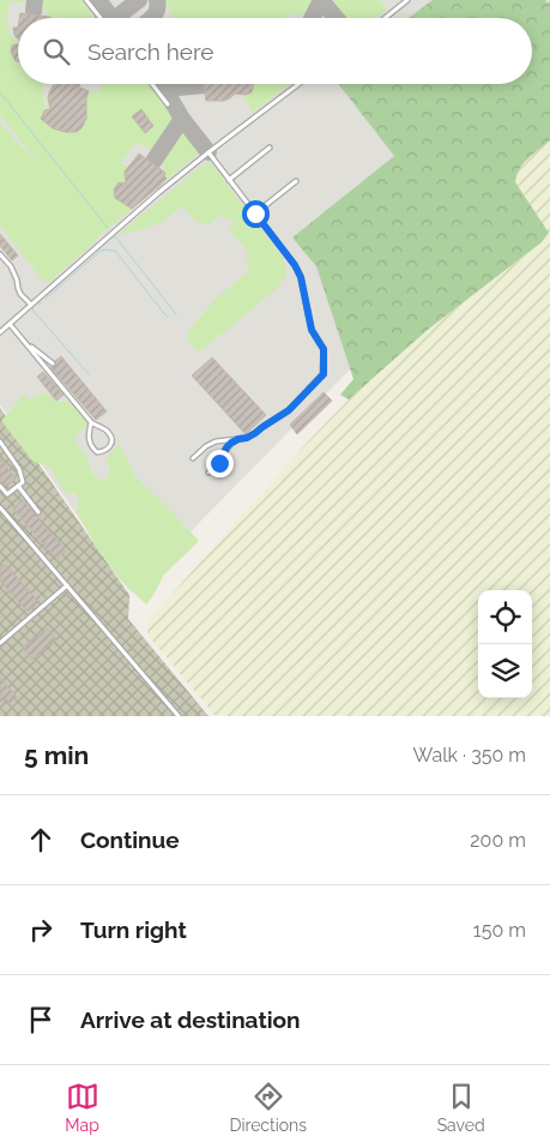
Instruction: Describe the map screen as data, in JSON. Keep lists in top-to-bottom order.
{
  "page": {
    "search": "Search here",
    "heading": ["5 min", "Walk · 350 m"],
    "list": [
      ["Continue", "200 m"],
      ["Turn right", "150 m"],
      "Arrive at destination"
    ],
    "nav": ["Map", "Directions", "Saved"]
  }
}
